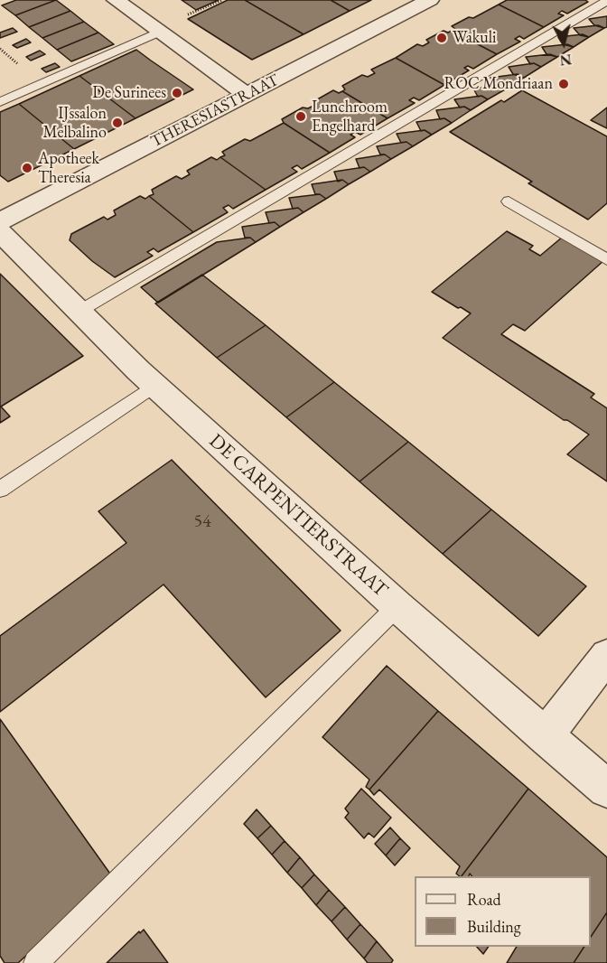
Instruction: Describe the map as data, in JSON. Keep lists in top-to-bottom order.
{
  "streets": {
    "street": ["THERESIASTRAAT", "DE CARPENTIERSTRAAT"]
  },
  "places": [
    "Wakuli",
    "ROC Mondriaan",
    "De Surinees",
    "Lunchroom Engelhard",
    "IJssalon Melbalino",
    "Apotheek Theresia"
  ],
  "house_numbers": ["54"],
  "legend": ["Road", "Building"],
  "north": "bottom"
}
